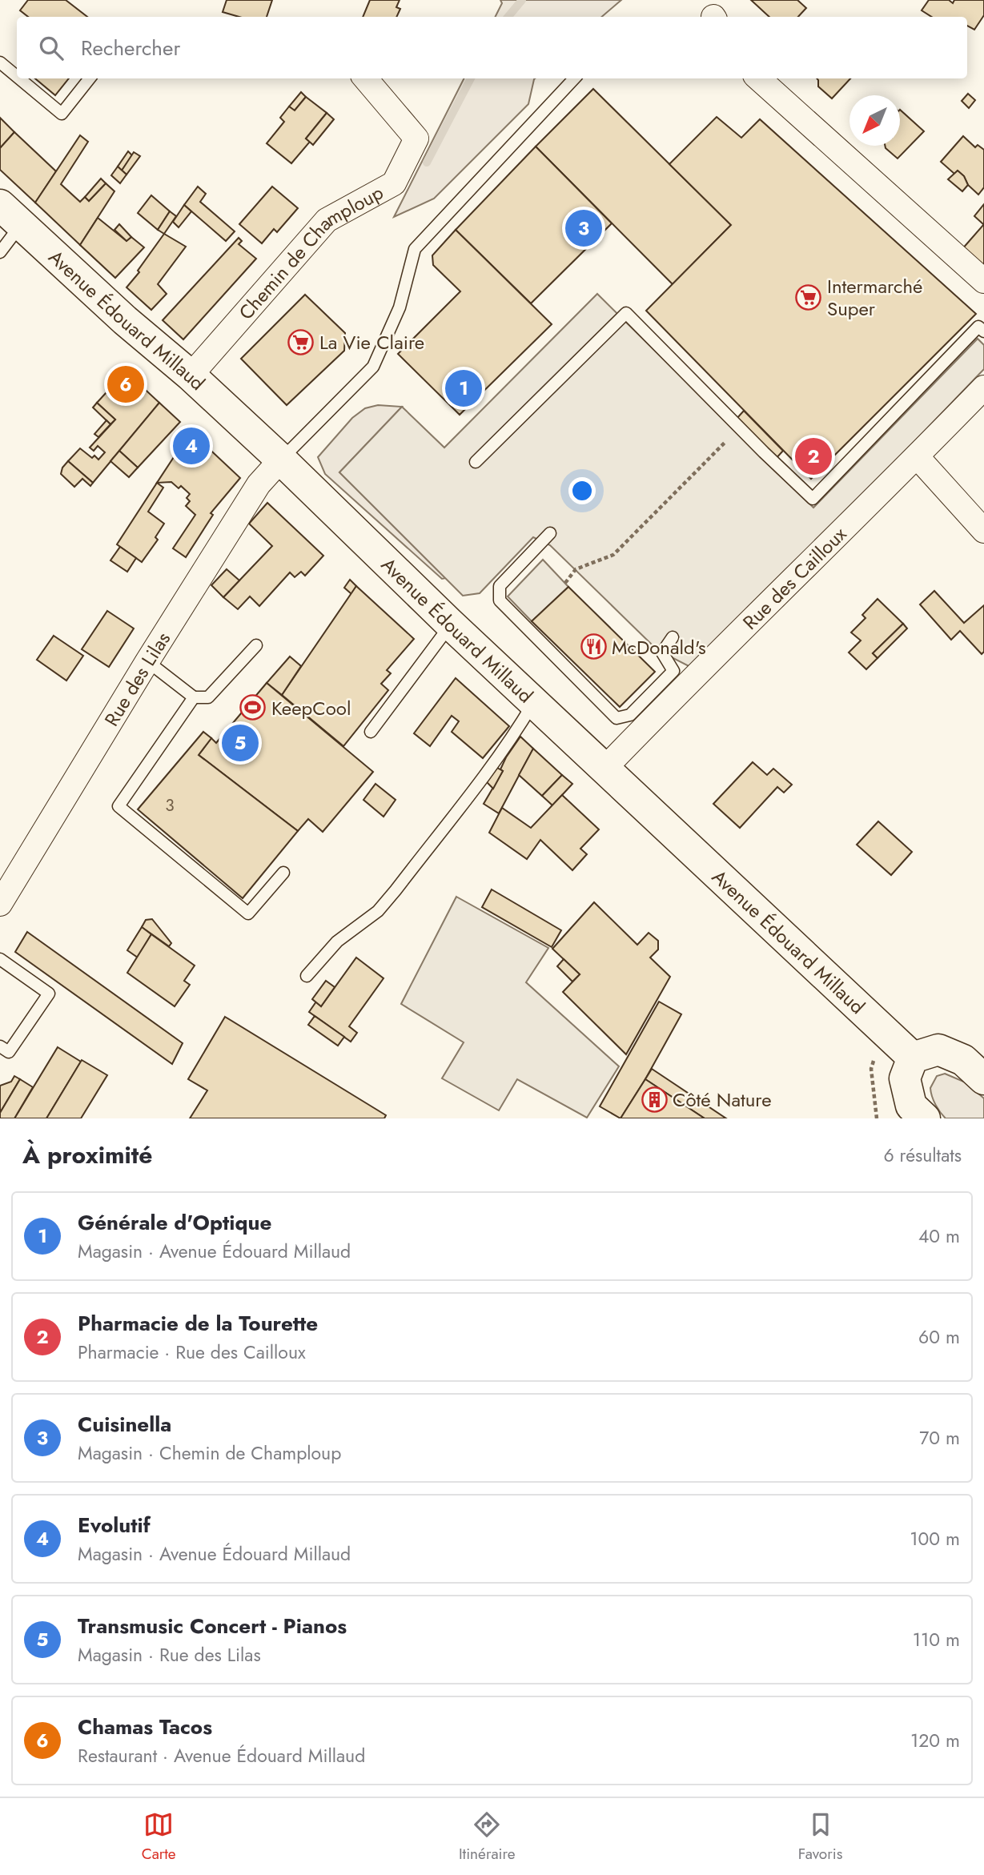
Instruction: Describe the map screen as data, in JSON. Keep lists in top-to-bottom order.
{
  "streets": {
    "main road": ["Avenue Édouard Millaud"],
    "street": ["Chemin de Champloup", "Rue des Cailloux", "Rue des Lilas"]
  },
  "crossings": [
    ["Chemin de Champloup", "Avenue Édouard Millaud"],
    ["Avenue Édouard Millaud", "Rue des Cailloux"],
    ["Avenue Édouard Millaud", "Rue des Lilas"]
  ],
  "places": {
    "supermarket": ["Intermarché Super", "La Vie Claire"],
    "restaurant": ["McDonald's"],
    "sports": ["KeepCool"],
    "building": ["Côté Nature"]
  },
  "house_numbers": ["3"],
  "north": "bottom left",
  "page": {
    "search": "Rechercher",
    "pins": [
      "3",
      "6",
      "1",
      "4",
      "2",
      "5"
    ],
    "heading": ["À proximité", "6 résultats"],
    "list": [
      {
        "mark": "1",
        "name": "Générale d'Optique",
        "note": "Magasin · Avenue Édouard Millaud",
        "value": "40 m"
      },
      {
        "mark": "2",
        "name": "Pharmacie de la Tourette",
        "note": "Pharmacie · Rue des Cailloux",
        "value": "60 m"
      },
      {
        "mark": "3",
        "name": "Cuisinella",
        "note": "Magasin · Chemin de Champloup",
        "value": "70 m"
      },
      {
        "mark": "4",
        "name": "Evolutif",
        "note": "Magasin · Avenue Édouard Millaud",
        "value": "100 m"
      },
      {
        "mark": "5",
        "name": "Transmusic Concert - Pianos",
        "note": "Magasin · Rue des Lilas",
        "value": "110 m"
      },
      {
        "mark": "6",
        "name": "Chamas Tacos",
        "note": "Restaurant · Avenue Édouard Millaud",
        "value": "120 m"
      }
    ],
    "nav": ["Carte", "Itinéraire", "Favoris"]
  }
}
